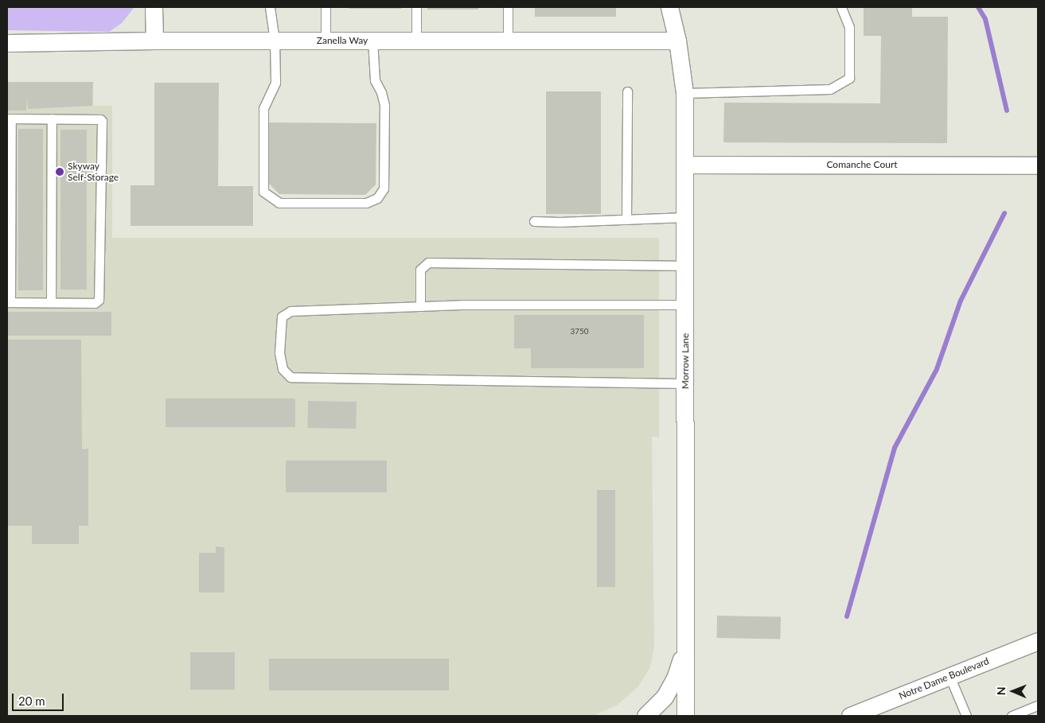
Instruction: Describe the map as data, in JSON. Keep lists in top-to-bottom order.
{
  "streets": {
    "street": [
      "Zanella Way",
      "Comanche Court",
      "Morrow Lane",
      "Notre Dame Boulevard"
    ]
  },
  "crossings": [
    ["Zanella Way", "Morrow Lane"],
    ["Comanche Court", "Morrow Lane"]
  ],
  "places": ["Skyway Self-Storage"],
  "house_numbers": ["3750"],
  "scale_bar": "20 m",
  "north": "left"
}
